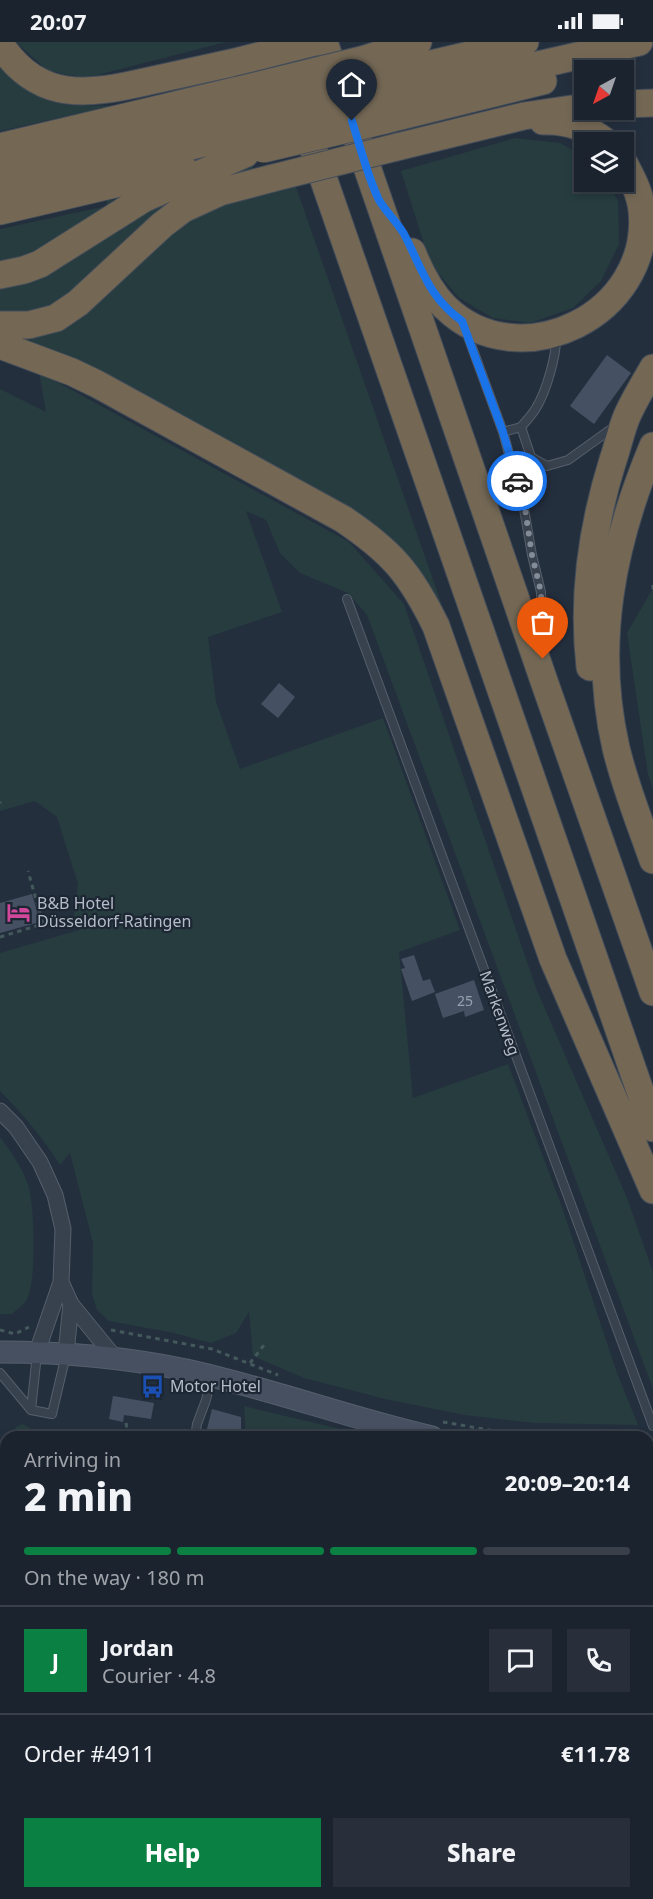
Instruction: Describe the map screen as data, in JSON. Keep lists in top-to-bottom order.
{
  "streets": {
    "lane": ["Markenweg"]
  },
  "places": {
    "hotel": ["B&B Hotel Düsseldorf-Ratingen"],
    "bus stop": ["Motor Hotel"]
  },
  "house_numbers": ["25"],
  "north": "bottom left",
  "page": {
    "status": "20:07",
    "heading": ["2 min", "Arriving in", "20:09–20:14"],
    "panel": [
      "Jordan",
      "Courier · 4.8",
      "Order #4911",
      "€11.78"
    ],
    "bar": "On the way · 180 m",
    "round": "J",
    "buttons": ["Help", "Share"]
  }
}
